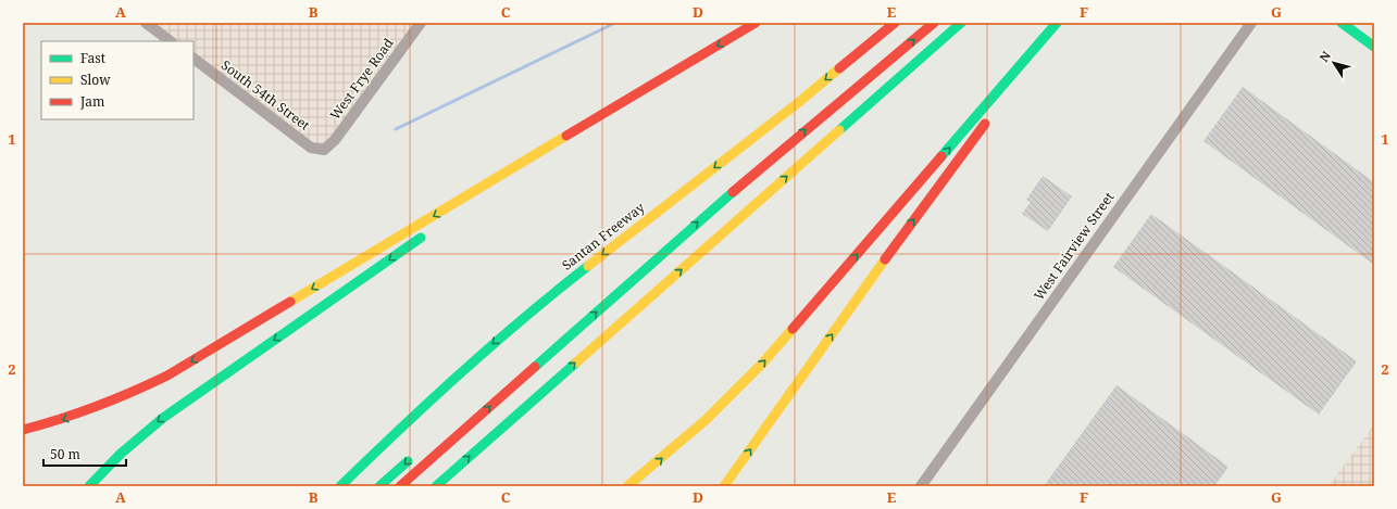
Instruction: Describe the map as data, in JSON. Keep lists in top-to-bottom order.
{
  "streets": {
    "main road": ["Santan Freeway"],
    "street": ["West Frye Road", "South 54th Street", "West Fairview Street"]
  },
  "crossings": [
    ["West Frye Road", "South 54th Street"]
  ],
  "legend": ["Fast", "Slow", "Jam"],
  "scale_bar": "50 m",
  "north": "top left",
  "grid": {
    "columns": [
      "A",
      "B",
      "C",
      "D",
      "E",
      "F",
      "G"
    ],
    "rows": ["1", "2"]
  }
}
